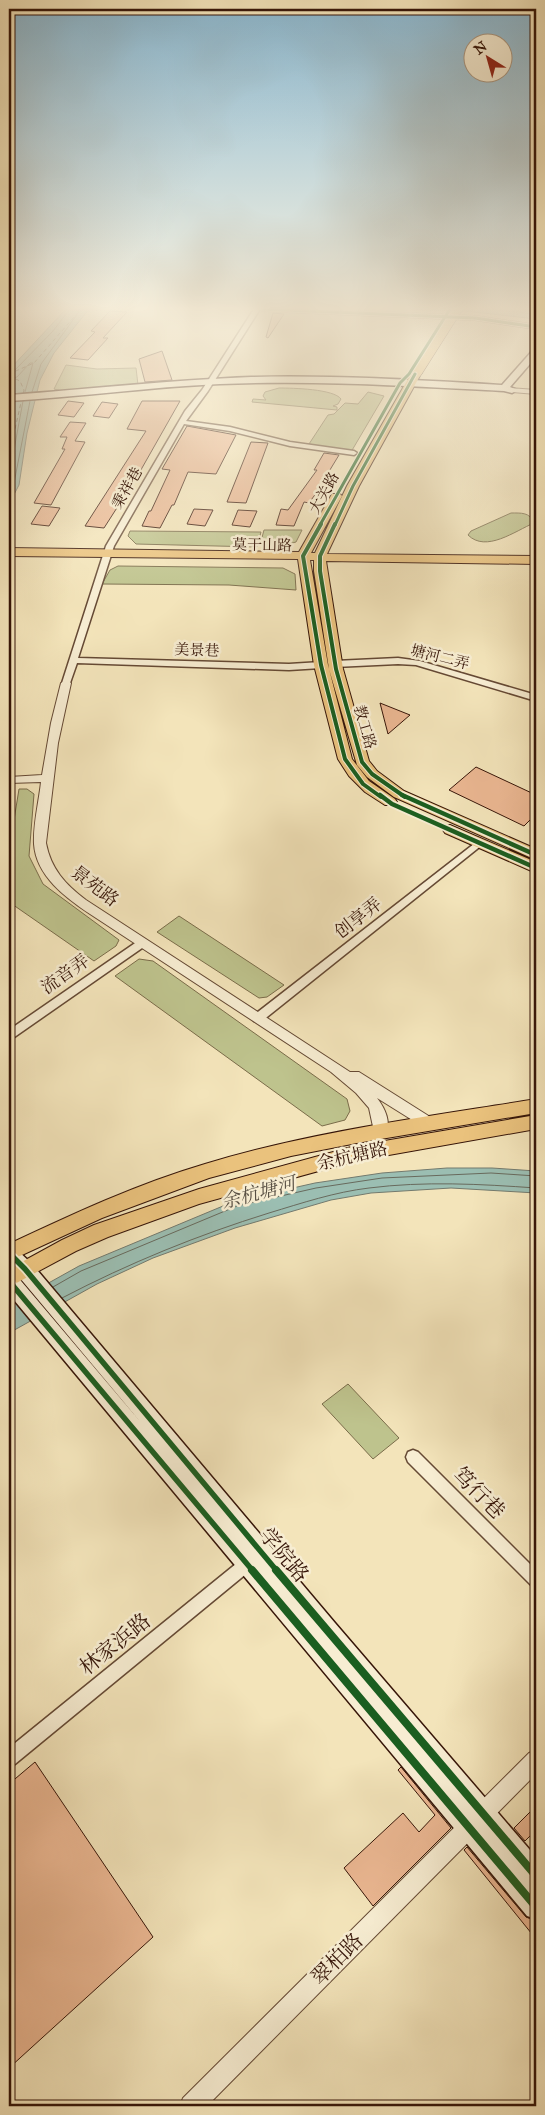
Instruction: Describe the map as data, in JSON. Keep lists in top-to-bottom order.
{
  "streets": {
    "main road": [
      "大关路",
      "莫干山路",
      "教工路",
      "余杭塘路",
      "学院路"
    ],
    "street": [
      "秉祥巷",
      "美景巷",
      "塘河二弄",
      "景苑路",
      "创享弄",
      "流音弄",
      "笃行巷",
      "林家浜路",
      "翠柏路"
    ]
  },
  "crossings": [
    ["秉祥巷", "莫干山路"],
    ["秉祥巷", "景苑路"],
    ["大关路", "莫干山路"],
    ["大关路", "教工路"],
    ["莫干山路", "教工路"],
    ["莫干山路", "景苑路"],
    ["美景巷", "塘河二弄"],
    ["美景巷", "教工路"],
    ["美景巷", "景苑路"],
    ["塘河二弄", "教工路"],
    ["教工路", "创享弄"],
    ["景苑路", "创享弄"],
    ["景苑路", "流音弄"],
    ["景苑路", "余杭塘路"],
    ["余杭塘路", "学院路"],
    ["学院路", "林家浜路"],
    ["学院路", "翠柏路"]
  ],
  "water": ["余杭塘河"],
  "north": "top left"
}
